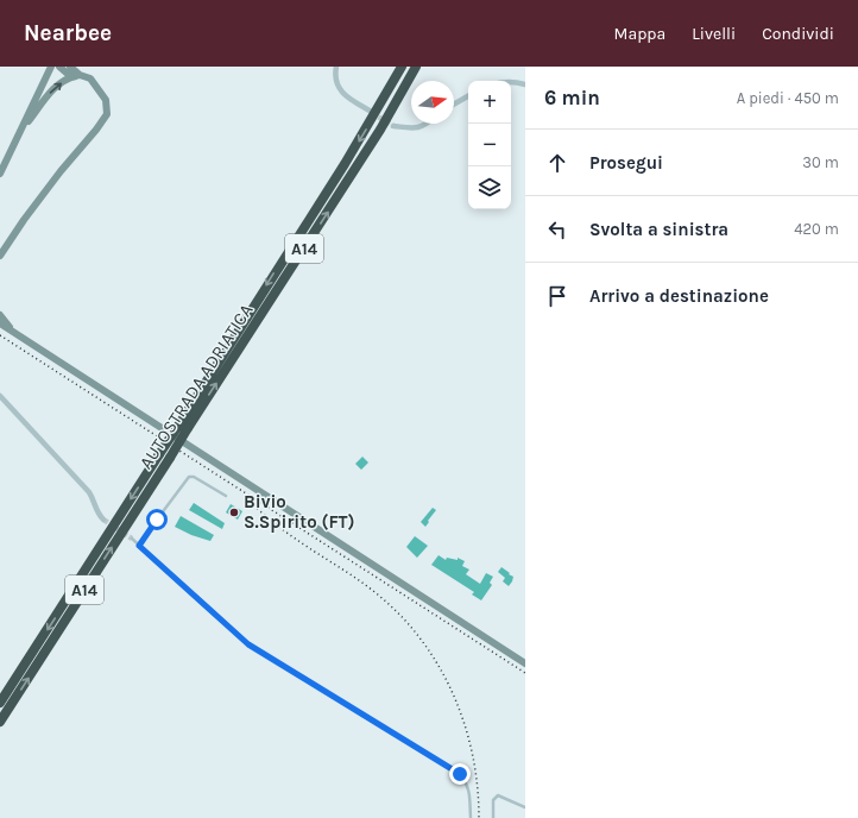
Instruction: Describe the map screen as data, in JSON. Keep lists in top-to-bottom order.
{
  "streets": {
    "highway": ["A14", "AUTOSTRADA ADRIATICA"]
  },
  "places": ["Bivio S.Spirito (FT)"],
  "north": "right",
  "page": {
    "header": "Nearbee",
    "nav": ["Mappa", "Livelli", "Condividi"],
    "heading": ["6 min", "A piedi · 450 m"],
    "map_buttons": ["+", "−"],
    "list": [
      ["Prosegui", "30 m"],
      ["Svolta a sinistra", "420 m"],
      "Arrivo a destinazione"
    ]
  }
}
